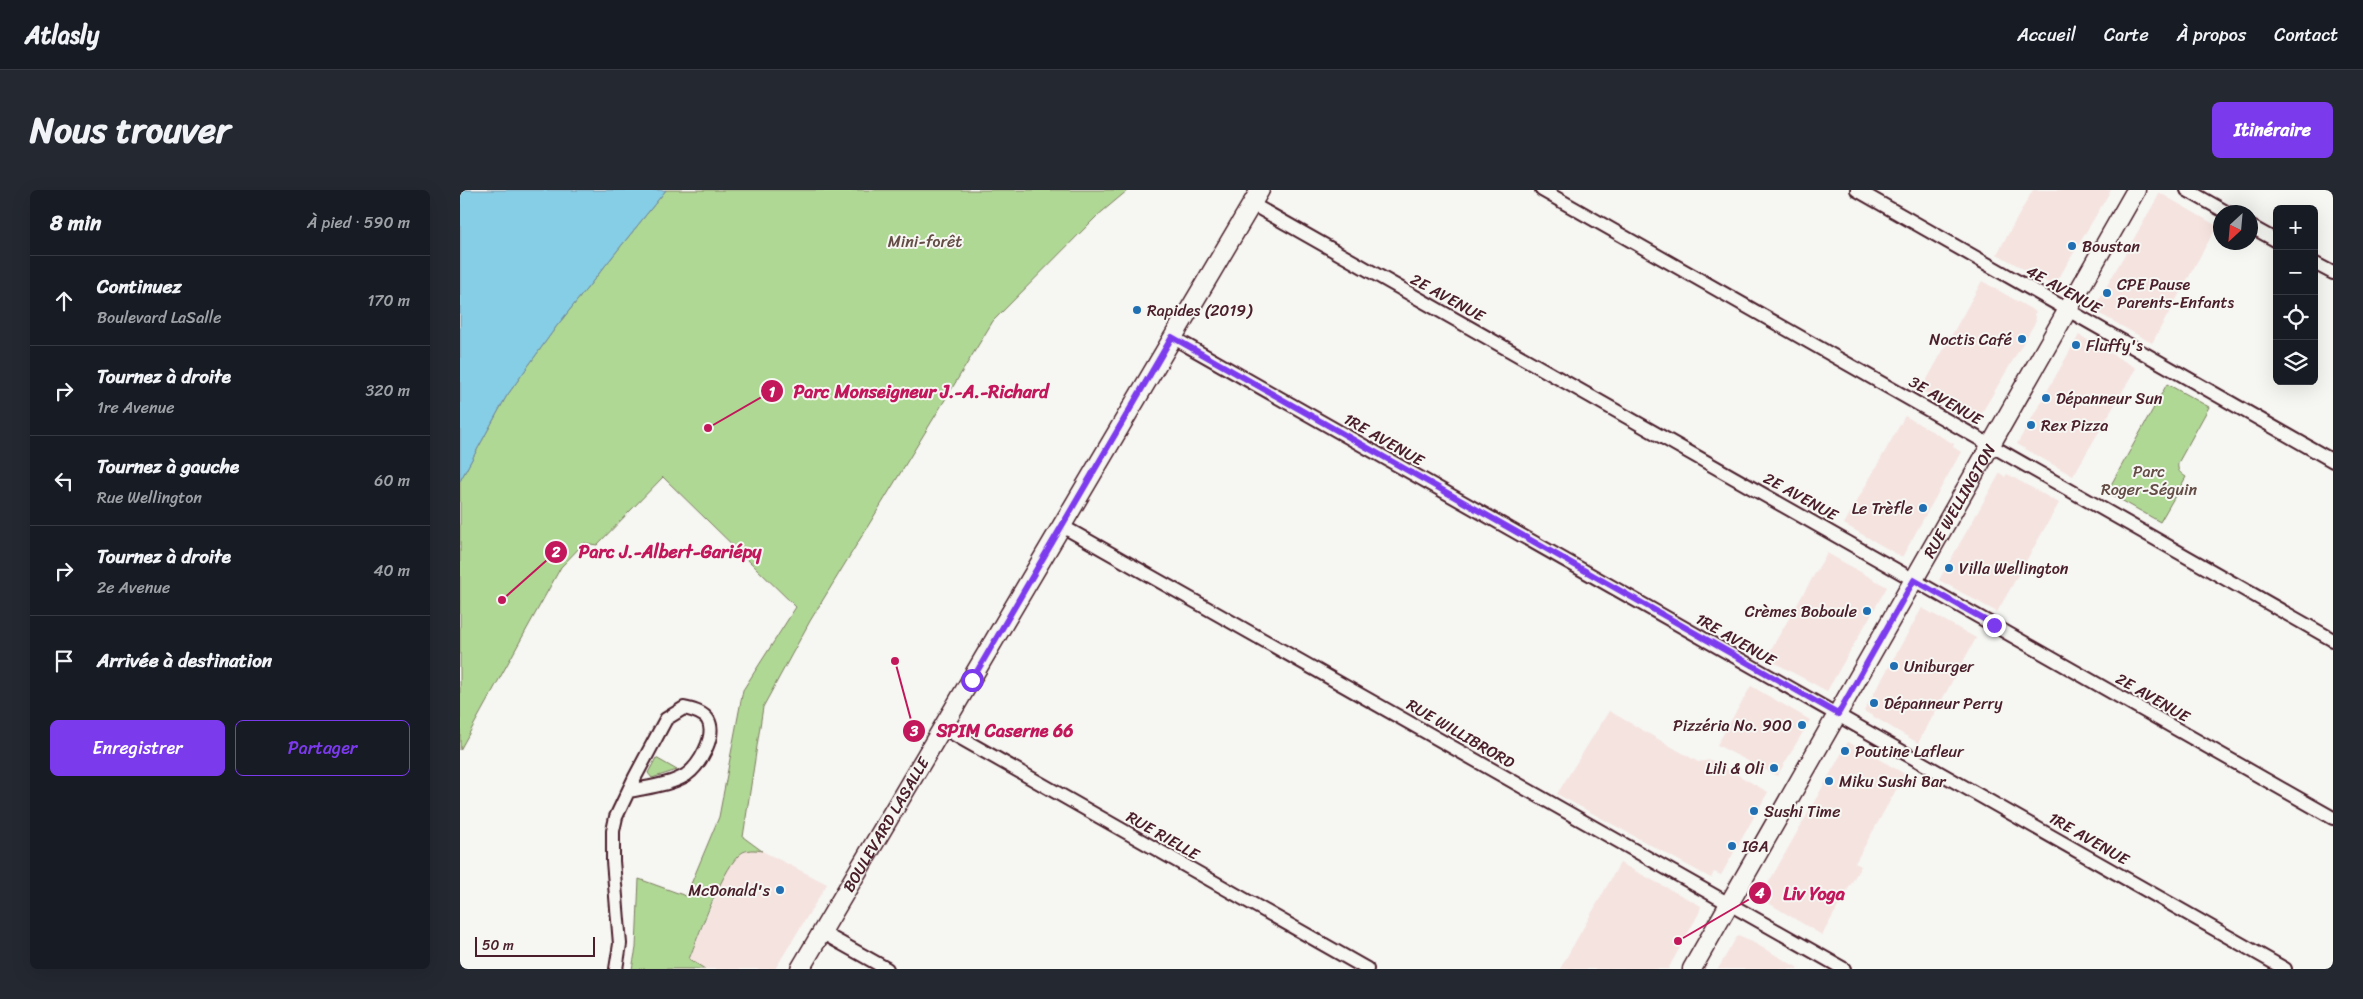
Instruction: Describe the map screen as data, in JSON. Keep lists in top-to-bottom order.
{
  "streets": {
    "main road": ["RUE WELLINGTON", "BOULEVARD LASALLE"],
    "street": [
      "4E AVENUE",
      "2E AVENUE",
      "3E AVENUE",
      "1RE AVENUE",
      "RUE WILLIBRORD",
      "RUE RIELLE"
    ]
  },
  "crossings": [
    ["4E AVENUE", "RUE WELLINGTON"],
    ["2E AVENUE", "RUE WELLINGTON"],
    ["2E AVENUE", "BOULEVARD LASALLE"],
    ["3E AVENUE", "RUE WELLINGTON"],
    ["1RE AVENUE", "RUE WELLINGTON"],
    ["1RE AVENUE", "BOULEVARD LASALLE"],
    ["RUE WELLINGTON", "RUE WILLIBRORD"],
    ["RUE WILLIBRORD", "BOULEVARD LASALLE"],
    ["BOULEVARD LASALLE", "RUE RIELLE"]
  ],
  "parks": ["Mini-forêt", "Parc Roger-Séguin"],
  "places": [
    "Boustan",
    "CPE Pause Parents-Enfants",
    "Rapides (2019)",
    "Noctis Café",
    "Fluffy's",
    "Dépanneur Sun",
    "Rex Pizza",
    "Parc Monseigneur J.-A.-Richard",
    "Le Trèfle",
    "Villa Wellington",
    "Parc J.-Albert-Gariépy",
    "Crèmes Boboule",
    "SPIM Caserne 66",
    "Uniburger",
    "Dépanneur Perry",
    "Pizzéria No. 900",
    "Poutine Lafleur",
    "Lili & Oli",
    "Miku Sushi Bar",
    "Sushi Time",
    "IGA",
    "McDonald's",
    "Liv Yoga"
  ],
  "scale_bar": "50 m",
  "north": "bottom left",
  "page": {
    "header": "Atlasly",
    "nav": [
      "Accueil",
      "Carte",
      "À propos",
      "Contact"
    ],
    "title": "Nous trouver",
    "buttons": [
      "Itinéraire",
      ["Enregistrer", "Partager"]
    ],
    "heading": ["8 min", "À pied · 590 m"],
    "map_buttons": ["+", "−"],
    "list": [
      ["Continuez", "Boulevard LaSalle", "170 m"],
      ["Tournez à droite", "1re Avenue", "320 m"],
      ["Tournez à gauche", "Rue Wellington", "60 m"],
      ["Tournez à droite", "2e Avenue", "40 m"],
      "Arrivée à destination"
    ],
    "scale": "50 m"
  }
}
